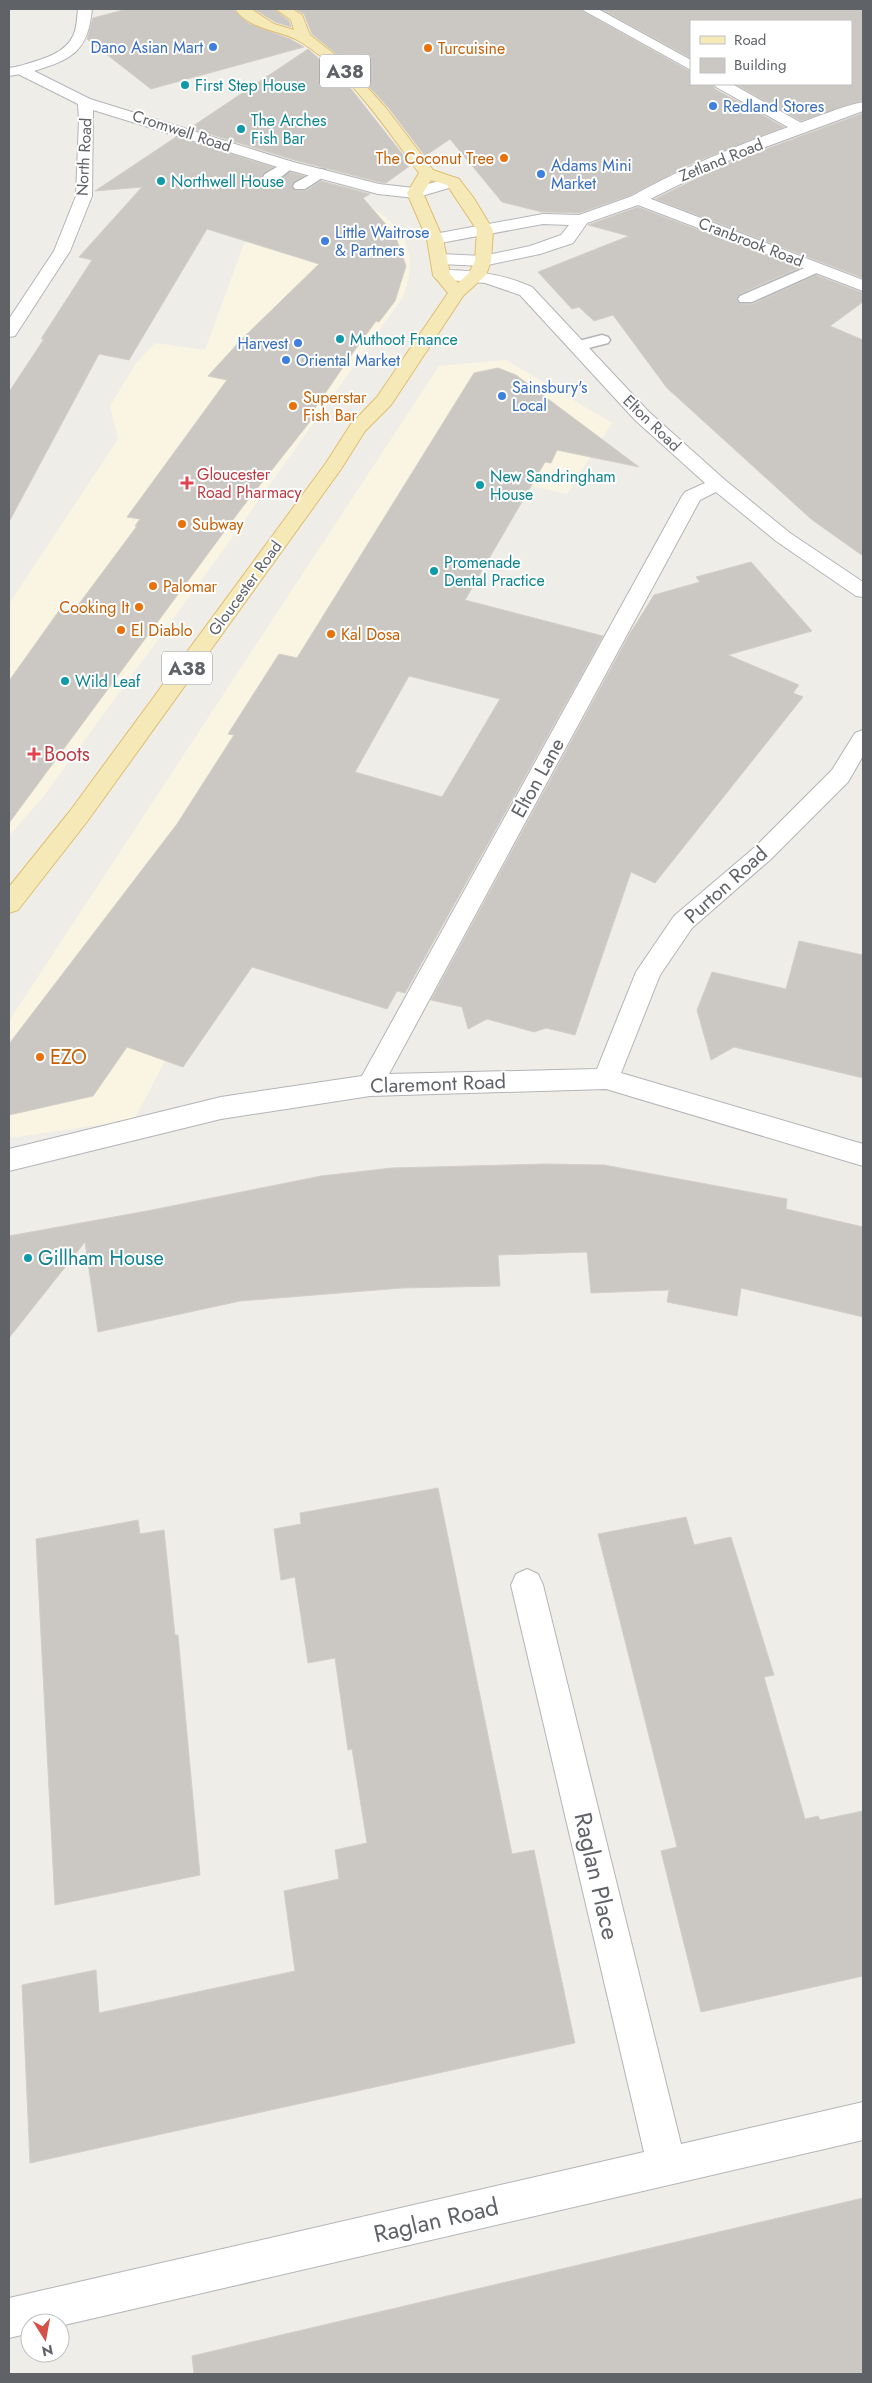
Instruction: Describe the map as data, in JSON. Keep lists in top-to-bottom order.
{
  "streets": {
    "main road": ["A38", "Gloucester Road"],
    "street": [
      "Cromwell Road",
      "North Road",
      "Zetland Road",
      "Cranbrook Road",
      "Elton Road",
      "Elton Lane",
      "Purton Road",
      "Claremont Road",
      "Raglan Place",
      "Raglan Road"
    ]
  },
  "crossings": [
    ["Cromwell Road", "North Road"],
    ["Zetland Road", "Cranbrook Road"],
    ["Elton Road", "Gloucester Road"],
    ["Elton Road", "Elton Lane"],
    ["Elton Lane", "Claremont Road"],
    ["Purton Road", "Claremont Road"],
    ["Raglan Place", "Raglan Road"]
  ],
  "places": {
    "other": [
      "Dano Asian Mart",
      "Turcuisine",
      "First Step House",
      "Redland Stores",
      "The Arches Fish Bar",
      "The Coconut Tree",
      "Adams Mini Market",
      "Northwell House",
      "Little Waitrose & Partners",
      "Muthoot Fnance",
      "Harvest",
      "Oriental Market",
      "Sainsbury's Local",
      "Superstar Fish Bar",
      "New Sandringham House",
      "Subway",
      "Promenade Dental Practice",
      "Palomar",
      "Cooking It",
      "El Diablo",
      "Kal Dosa",
      "Wild Leaf",
      "EZO",
      "Gillham House"
    ],
    "health": ["Gloucester Road Pharmacy", "Boots"]
  },
  "legend": ["Road", "Building"],
  "north": "bottom"
}
